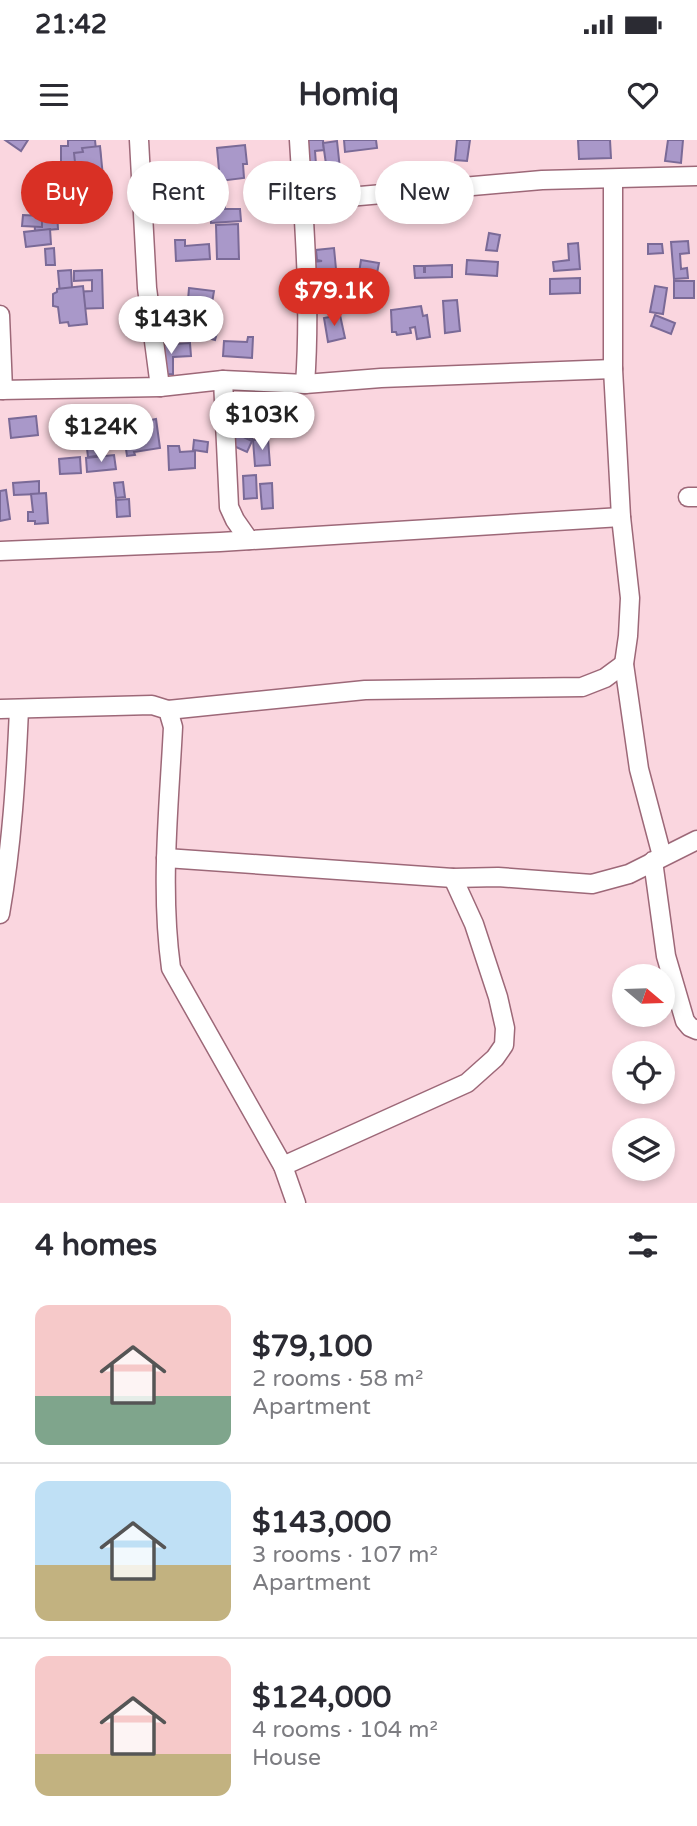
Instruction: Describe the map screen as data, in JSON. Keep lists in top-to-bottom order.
{
  "north": "right",
  "page": {
    "status": "21:42",
    "header": "Homiq",
    "chip": [
      "Buy",
      "Rent",
      "Filters",
      "New"
    ],
    "price": [
      "$79.1K",
      "$143K",
      "$103K",
      "$124K"
    ],
    "heading": "4 homes",
    "list": [
      {
        "name": "$79,100",
        "note": "2 rooms · 58 m² · Apartment"
      },
      {
        "name": "$143,000",
        "note": "3 rooms · 107 m² · Apartment"
      },
      {
        "name": "$124,000",
        "note": "4 rooms · 104 m² · House"
      }
    ]
  }
}
